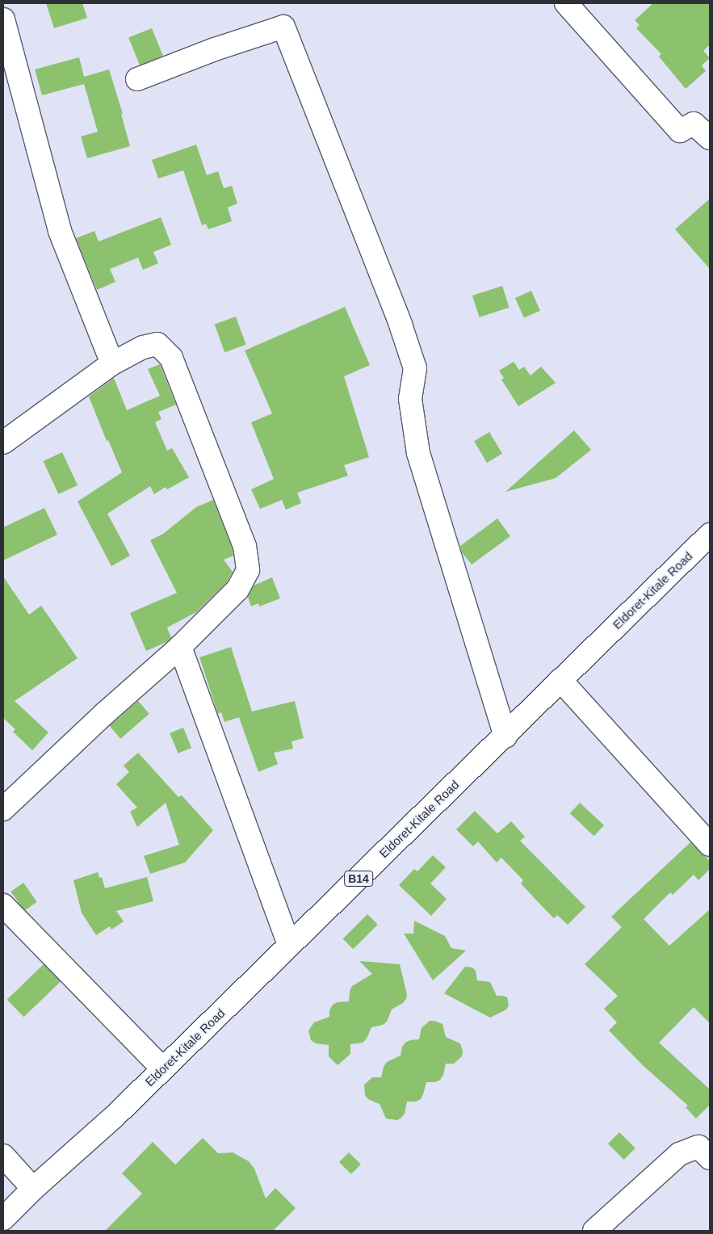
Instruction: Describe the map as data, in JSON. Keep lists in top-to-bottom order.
{
  "streets": {
    "main road": ["Eldoret-Kitale Road", "B14"]
  }
}
